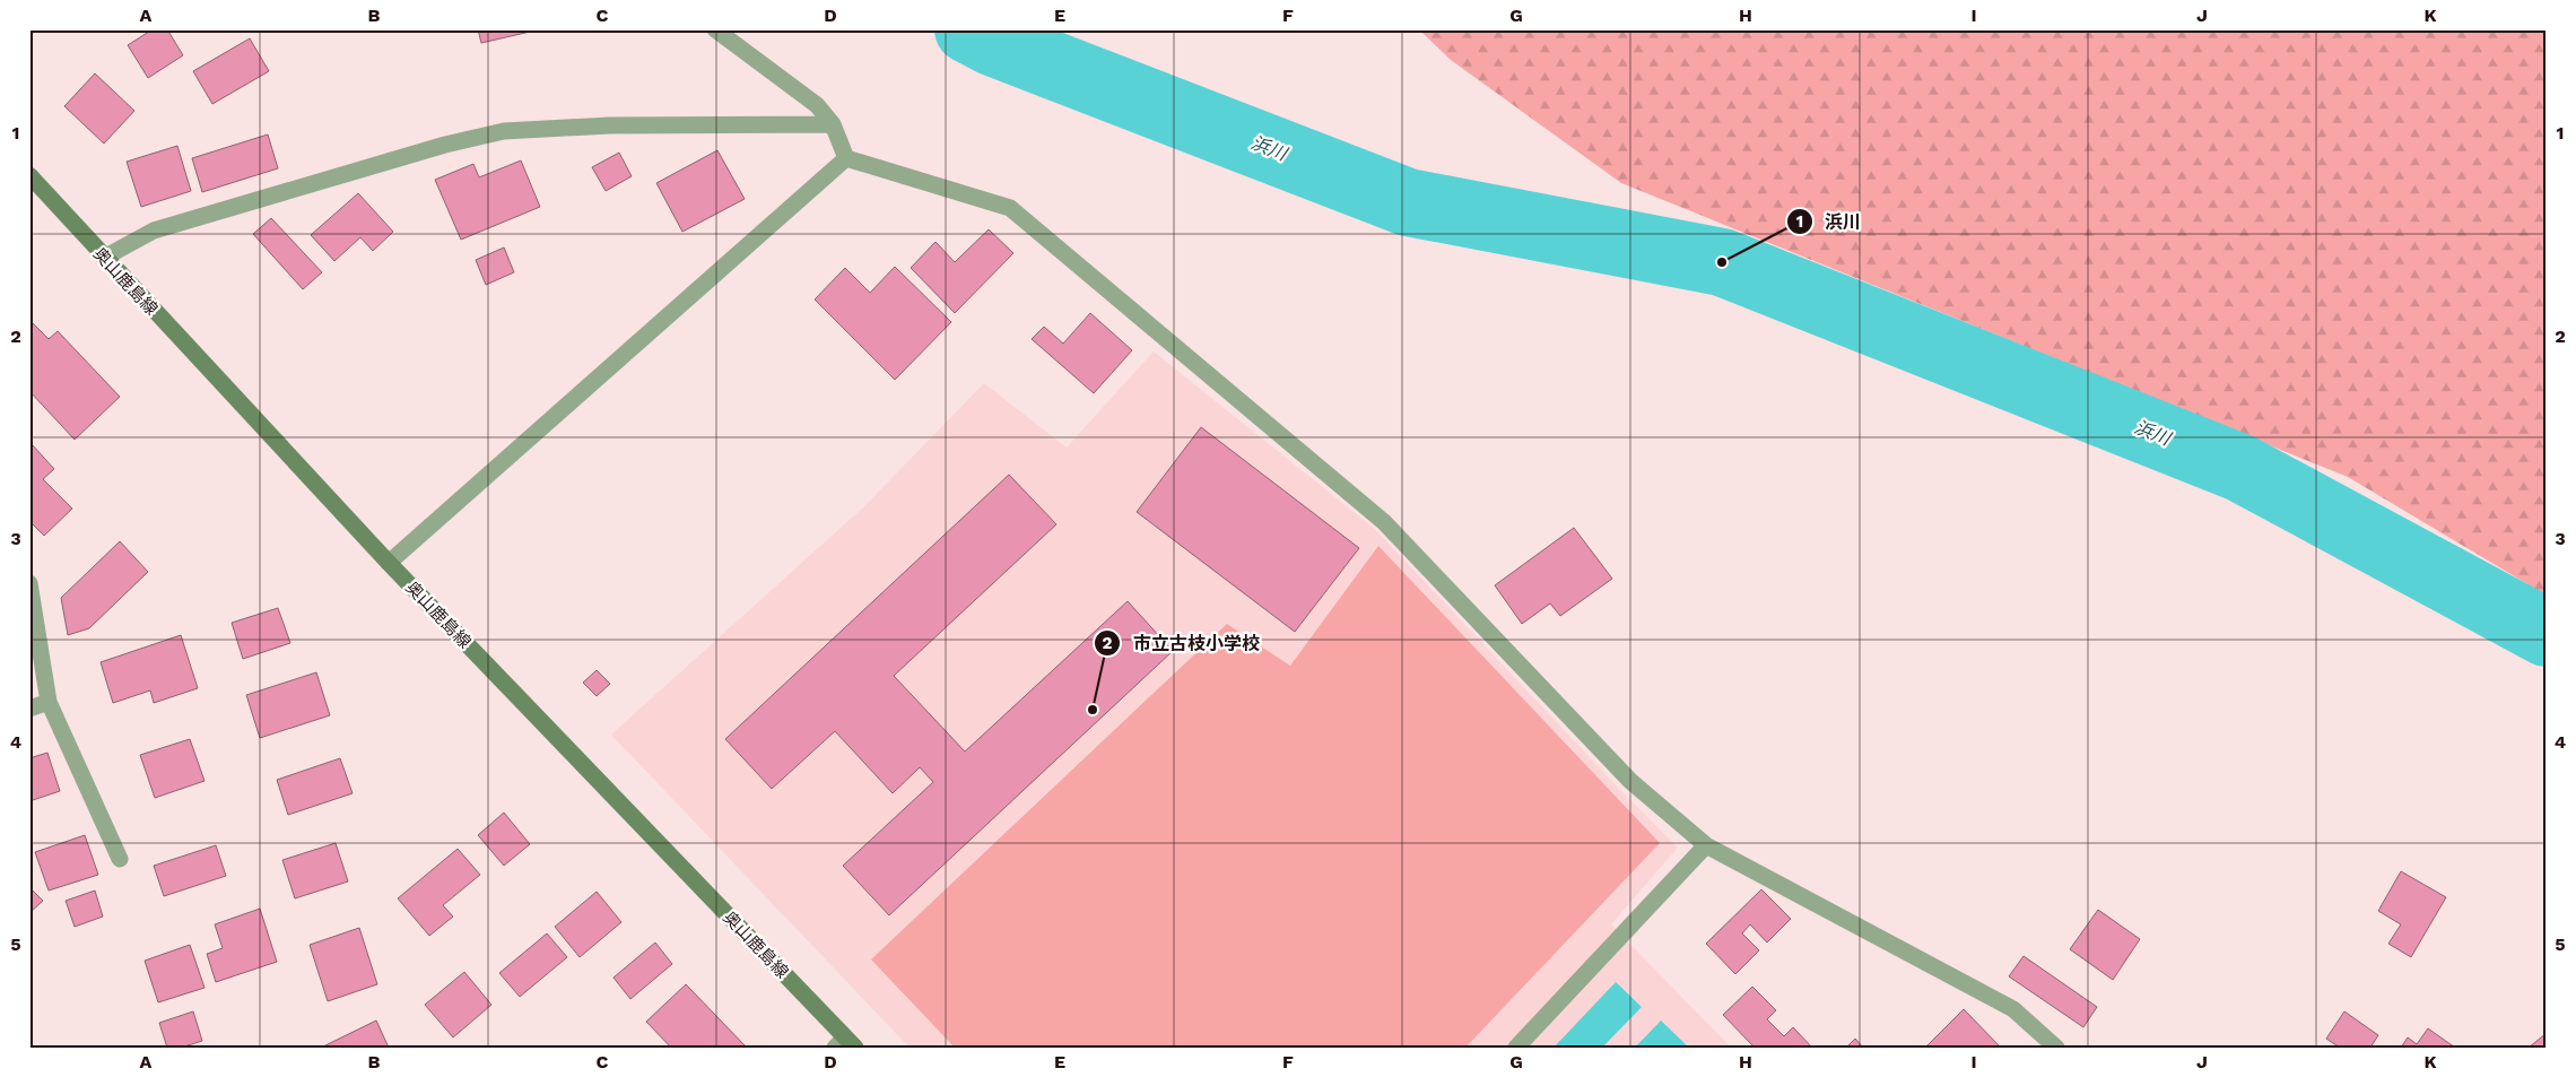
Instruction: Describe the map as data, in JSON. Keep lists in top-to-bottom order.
{
  "streets": {
    "main road": ["奥山鹿島線"]
  },
  "water": ["浜川"],
  "places": ["浜川", "市立古枝小学校"],
  "grid": {
    "columns": [
      "A",
      "B",
      "C",
      "D",
      "E",
      "F",
      "G",
      "H",
      "I",
      "J",
      "K"
    ],
    "rows": [
      "1",
      "2",
      "3",
      "4",
      "5"
    ]
  }
}
